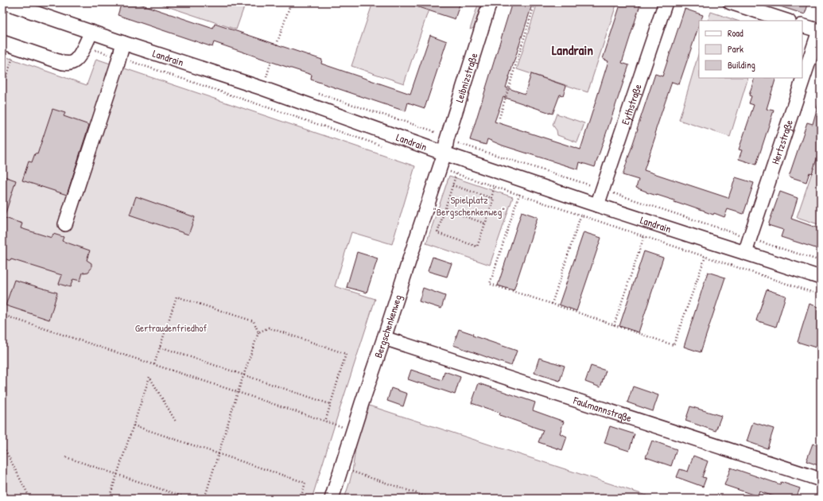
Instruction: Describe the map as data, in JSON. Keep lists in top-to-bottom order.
{
  "streets": {
    "street": [
      "Landrain",
      "Leibnizstraße",
      "Eythstraße",
      "Hertzstraße",
      "Bergschenkenweg",
      "Faulmannstraße"
    ]
  },
  "crossings": [
    ["Landrain", "Leibnizstraße"],
    ["Landrain", "Eythstraße"],
    ["Landrain", "Hertzstraße"],
    ["Landrain", "Bergschenkenweg"],
    ["Leibnizstraße", "Bergschenkenweg"],
    ["Bergschenkenweg", "Faulmannstraße"]
  ],
  "districts": ["Landrain"],
  "parks": ["Spielplatz \"Bergschenkenweg\"", "Gertraudenfriedhof"],
  "legend": ["Road", "Park", "Building"]
}
